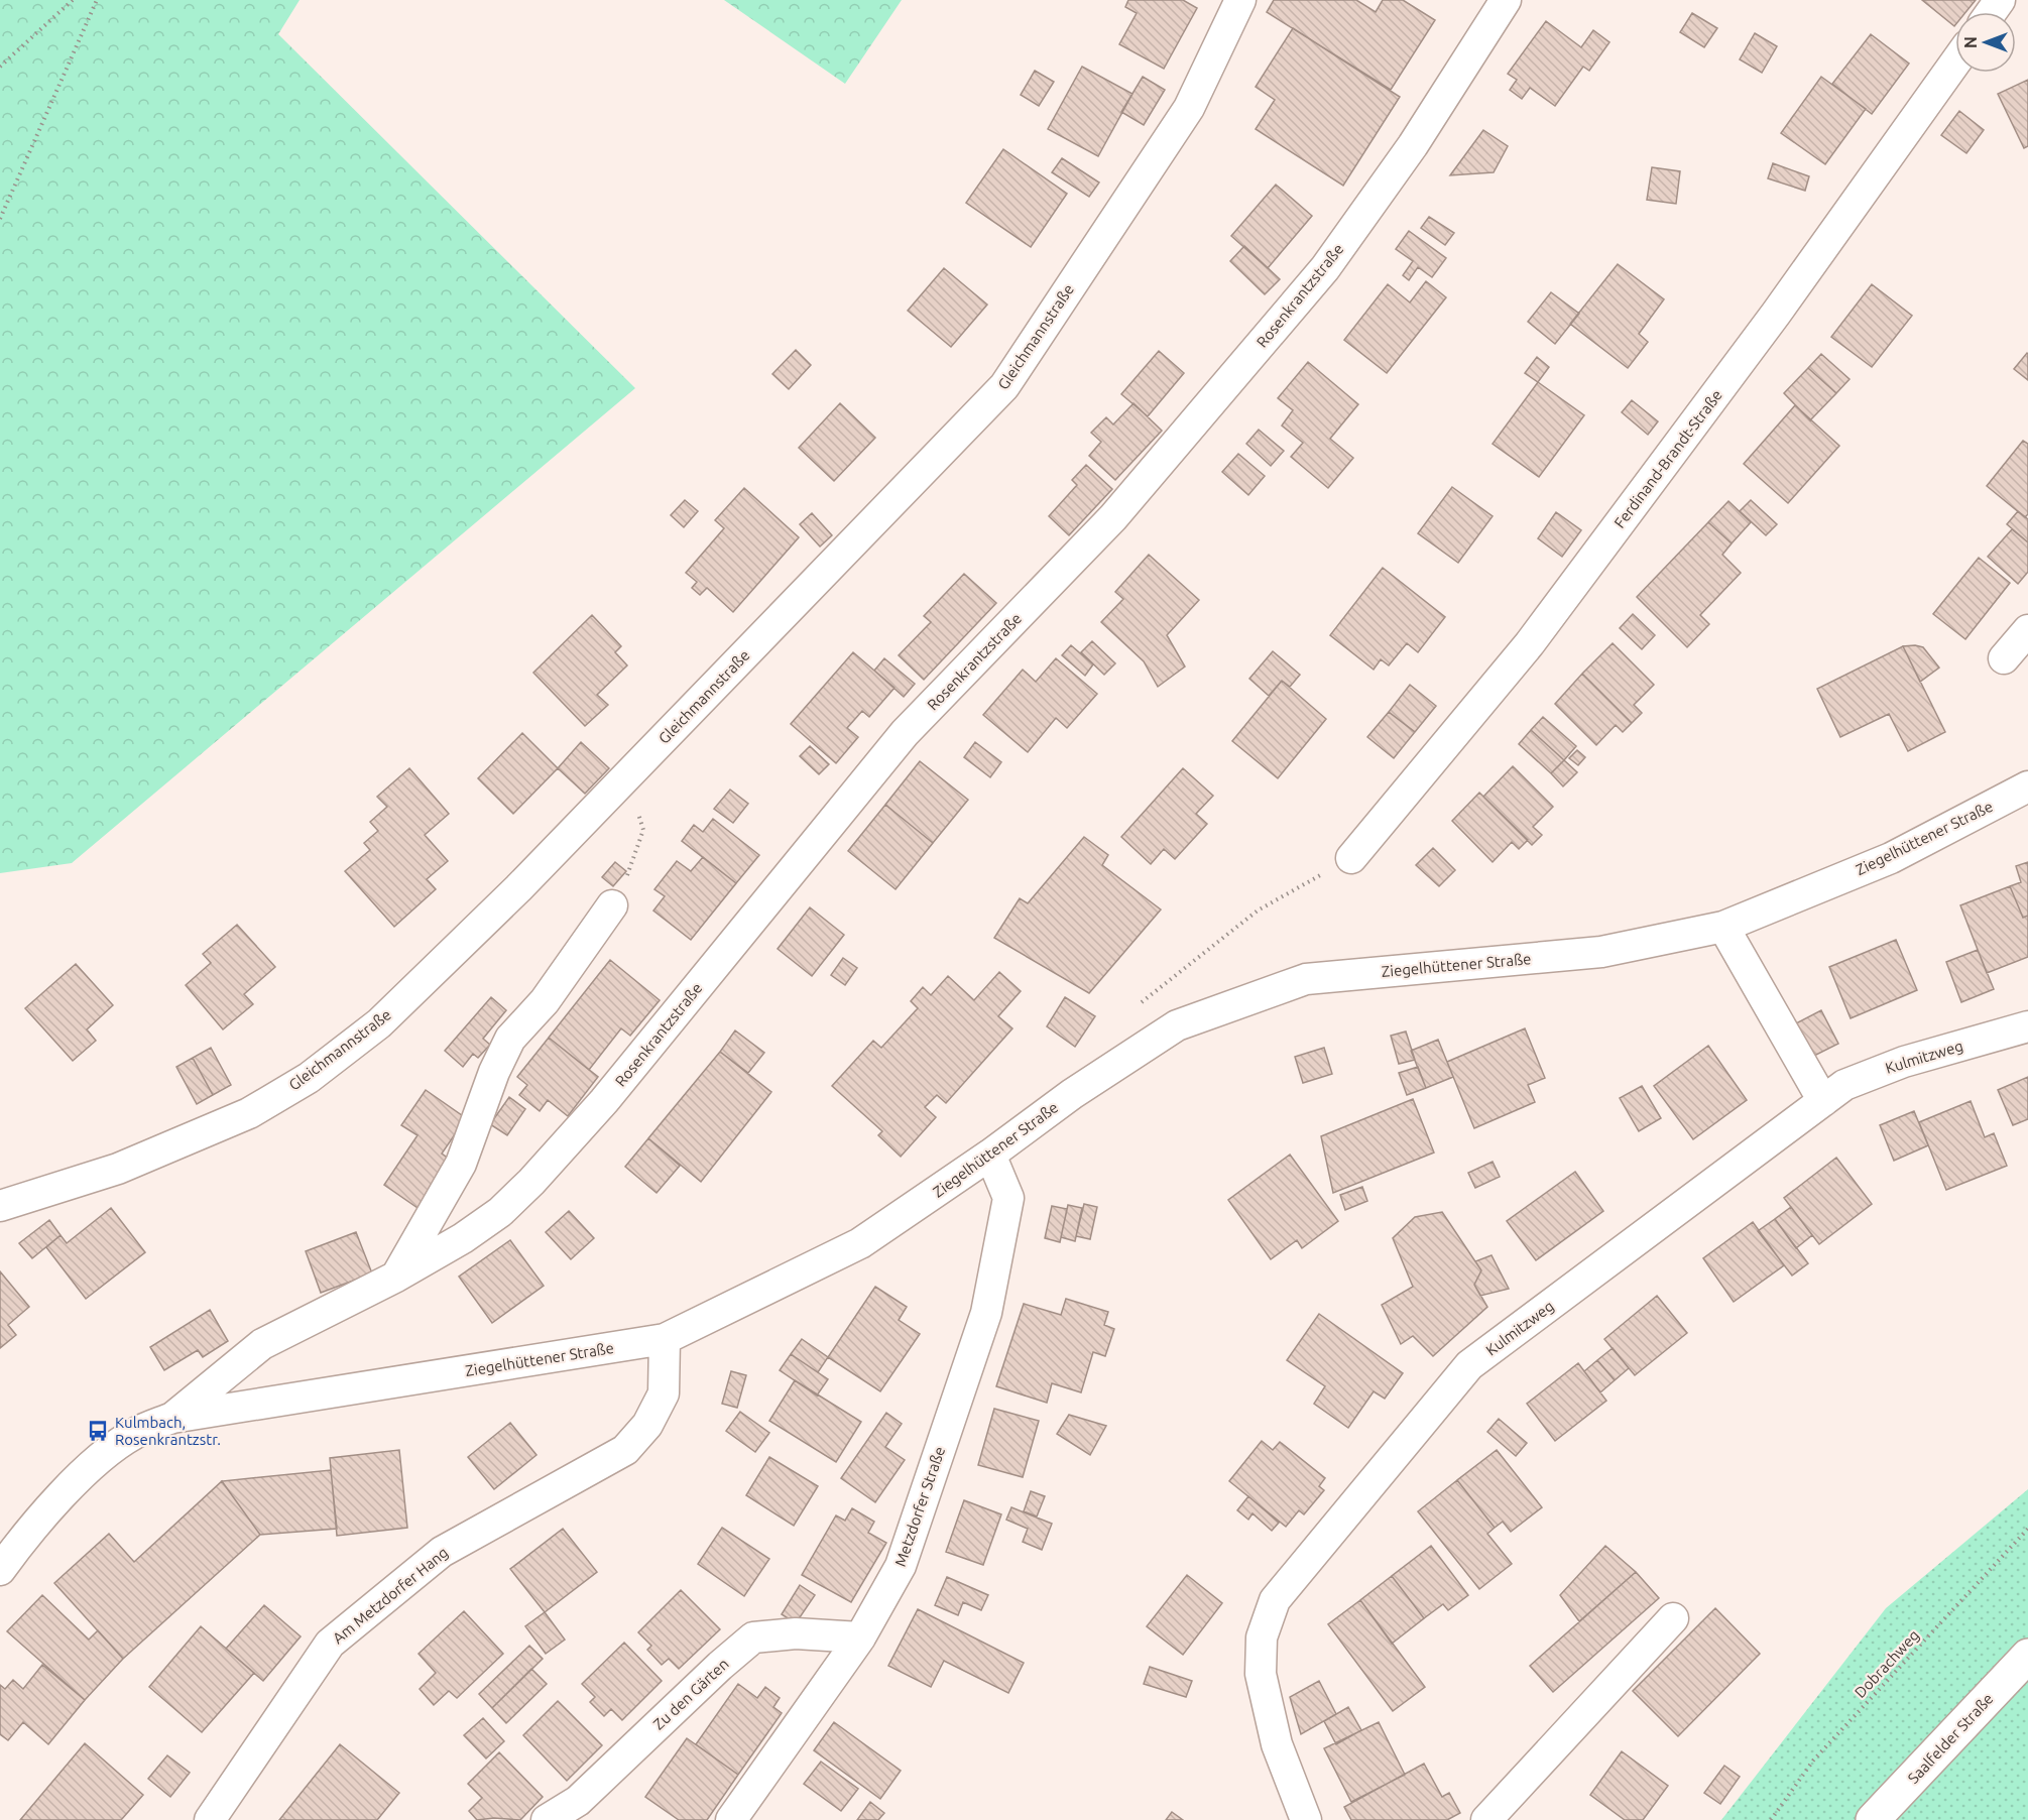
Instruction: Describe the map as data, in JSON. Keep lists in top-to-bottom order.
{
  "streets": {
    "main road": ["Saalfelder Straße"],
    "street": [
      "Rosenkrantzstraße",
      "Gleichmannstraße",
      "Ferdinand-Brandt-Straße",
      "Ziegelhüttener Straße",
      "Kulmitzweg",
      "Metzdorfer Straße",
      "Am Metzdorfer Hang",
      "Zu den Gärten"
    ],
    "path": ["Dobrachweg"]
  },
  "crossings": [
    ["Rosenkrantzstraße", "Ziegelhüttener Straße"],
    ["Ziegelhüttener Straße", "Metzdorfer Straße"],
    ["Ziegelhüttener Straße", "Am Metzdorfer Hang"],
    ["Metzdorfer Straße", "Zu den Gärten"]
  ],
  "places": {
    "bus stop": ["Kulmbach, Rosenkrantzstr."]
  },
  "north": "left"
}
